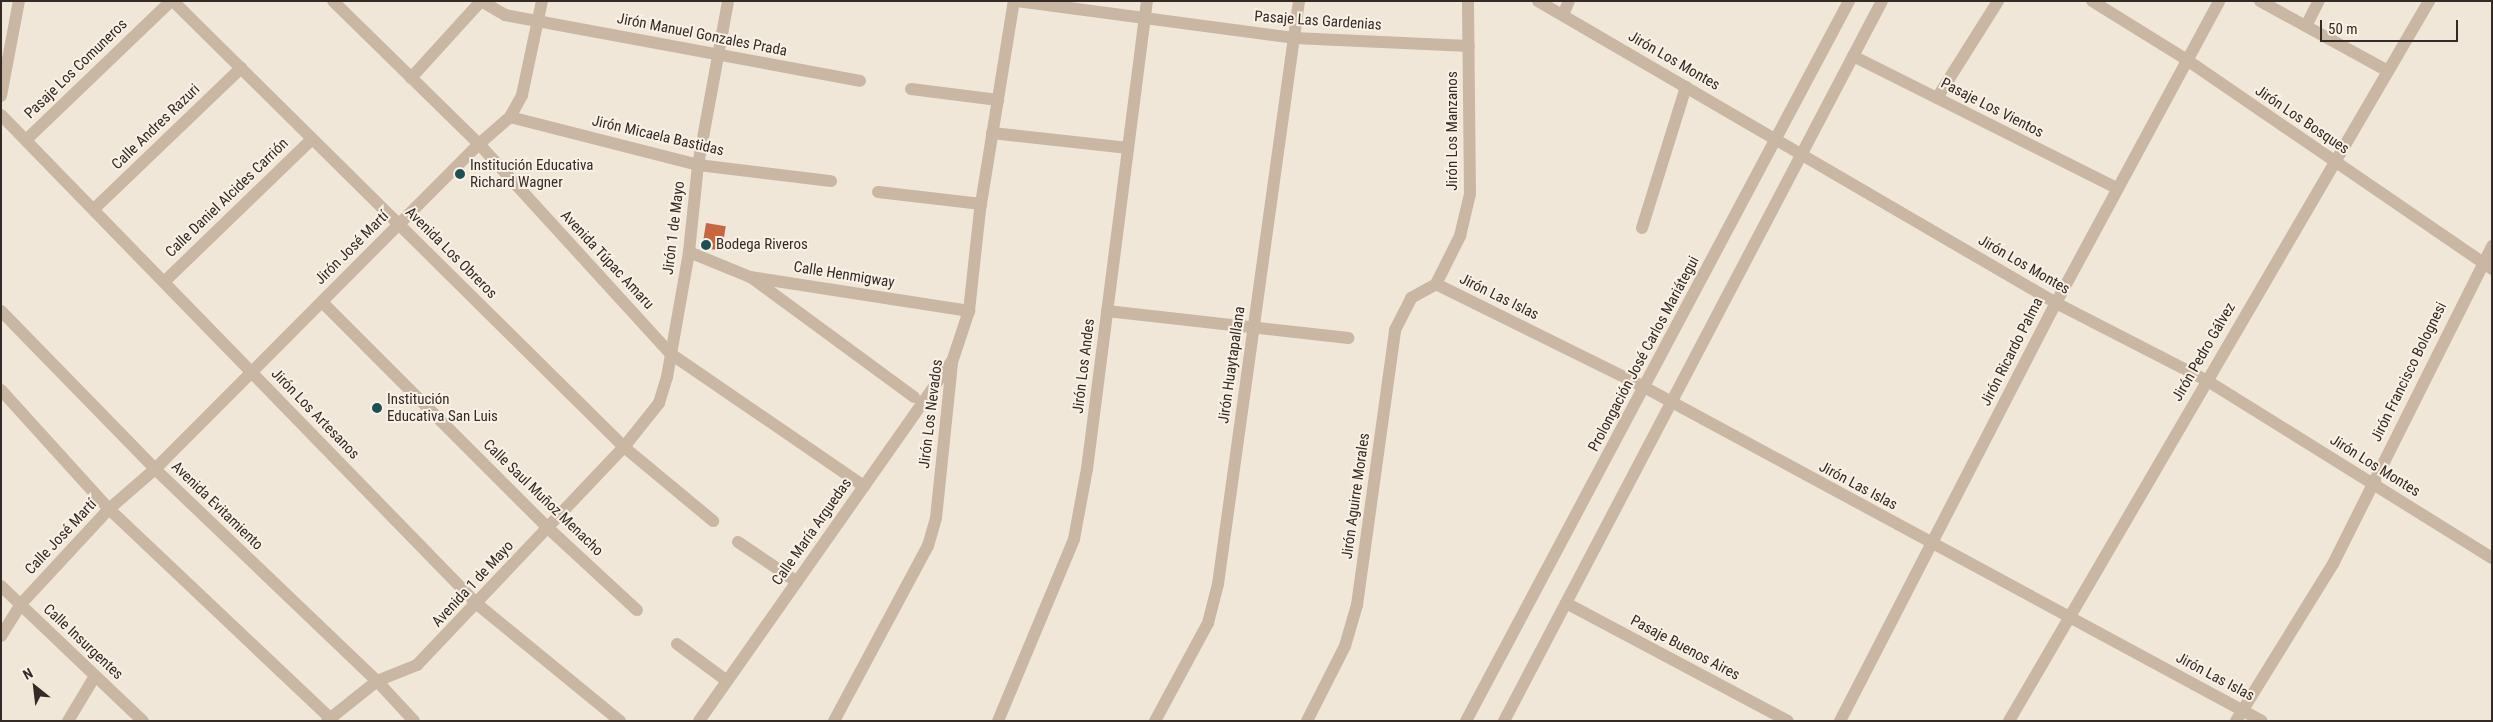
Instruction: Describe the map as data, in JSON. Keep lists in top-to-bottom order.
{
  "streets": {
    "street": [
      "Pasaje Las Gardenias",
      "Jirón Manuel Gonzales Prada",
      "Jirón Los Montes",
      "Pasaje Los Comuneros",
      "Pasaje Los Vientos",
      "Jirón Los Bosques",
      "Calle Andres Razuri",
      "Jirón Los Manzanos",
      "Jirón Micaela Bastidas",
      "Calle Daniel Alcides Carrión",
      "Jirón 1 de Mayo",
      "Jirón José Martí",
      "Avenida Los Obreros",
      "Avenida Túpac Amaru",
      "Calle Henmigway",
      "Jirón Las Islas",
      "Jirón Ricardo Palma",
      "Jirón Pedro Gálvez",
      "Prolongación José Carlos Mariátegui",
      "Jirón Huaytapallana",
      "Jirón Los Andes",
      "Jirón Francisco Bolognesi",
      "Jirón Los Artesanos",
      "Jirón Los Nevados",
      "Jirón Aguirre Morales",
      "Calle Saul Muñoz Menacho",
      "Avenida Evitamiento",
      "Calle María Arguedas",
      "Calle José Martí",
      "Avenida 1 de Mayo",
      "Calle Insurgentes",
      "Pasaje Buenos Aires"
    ]
  },
  "crossings": [
    ["Pasaje Las Gardenias", "Jirón Los Manzanos"],
    ["Pasaje Las Gardenias", "Jirón Huaytapallana"],
    ["Pasaje Las Gardenias", "Jirón Los Andes"],
    ["Pasaje Las Gardenias", "Jirón Los Nevados"],
    ["Jirón Manuel Gonzales Prada", "Jirón 1 de Mayo"],
    ["Jirón Manuel Gonzales Prada", "Jirón José Martí"],
    ["Jirón Los Montes", "Jirón Ricardo Palma"],
    ["Jirón Los Montes", "Jirón Pedro Gálvez"],
    ["Jirón Los Montes", "Prolongación José Carlos Mariátegui"],
    ["Jirón Los Montes", "Jirón Francisco Bolognesi"],
    ["Pasaje Los Comuneros", "Avenida Los Obreros"],
    ["Pasaje Los Comuneros", "Jirón Los Artesanos"],
    ["Pasaje Los Vientos", "Jirón Ricardo Palma"],
    ["Jirón Los Bosques", "Jirón Ricardo Palma"],
    ["Jirón Los Bosques", "Jirón Pedro Gálvez"],
    ["Jirón Los Bosques", "Jirón Francisco Bolognesi"],
    ["Calle Andres Razuri", "Avenida Los Obreros"],
    ["Calle Andres Razuri", "Jirón Los Artesanos"],
    ["Jirón Los Manzanos", "Jirón Las Islas"],
    ["Jirón Los Manzanos", "Jirón Aguirre Morales"],
    ["Jirón Micaela Bastidas", "Jirón 1 de Mayo"],
    ["Jirón Micaela Bastidas", "Jirón José Martí"],
    ["Calle Daniel Alcides Carrión", "Avenida Los Obreros"],
    ["Calle Daniel Alcides Carrión", "Jirón Los Artesanos"],
    ["Jirón 1 de Mayo", "Avenida Los Obreros"],
    ["Jirón 1 de Mayo", "Avenida Túpac Amaru"],
    ["Jirón 1 de Mayo", "Calle Henmigway"],
    ["Jirón 1 de Mayo", "Avenida 1 de Mayo"],
    ["Jirón José Martí", "Avenida Los Obreros"],
    ["Jirón José Martí", "Avenida Túpac Amaru"],
    ["Jirón José Martí", "Jirón Los Artesanos"],
    ["Jirón José Martí", "Calle Saul Muñoz Menacho"],
    ["Jirón José Martí", "Avenida Evitamiento"],
    ["Jirón José Martí", "Calle José Martí"],
    ["Avenida Los Obreros", "Avenida 1 de Mayo"],
    ["Avenida Túpac Amaru", "Calle María Arguedas"],
    ["Calle Henmigway", "Jirón Los Nevados"],
    ["Jirón Las Islas", "Jirón Ricardo Palma"],
    ["Jirón Las Islas", "Jirón Pedro Gálvez"],
    ["Jirón Las Islas", "Prolongación José Carlos Mariátegui"],
    ["Jirón Las Islas", "Jirón Francisco Bolognesi"],
    ["Jirón Las Islas", "Jirón Aguirre Morales"],
    ["Jirón Los Artesanos", "Avenida 1 de Mayo"],
    ["Jirón Los Nevados", "Calle María Arguedas"],
    ["Calle Saul Muñoz Menacho", "Avenida 1 de Mayo"],
    ["Avenida Evitamiento", "Calle José Martí"],
    ["Avenida Evitamiento", "Avenida 1 de Mayo"],
    ["Calle José Martí", "Calle Insurgentes"]
  ],
  "places": ["Institución Educativa Richard Wagner", "Bodega Riveros", "Institución Educativa San Luis"],
  "scale_bar": "50 m",
  "north": "top left"
}
